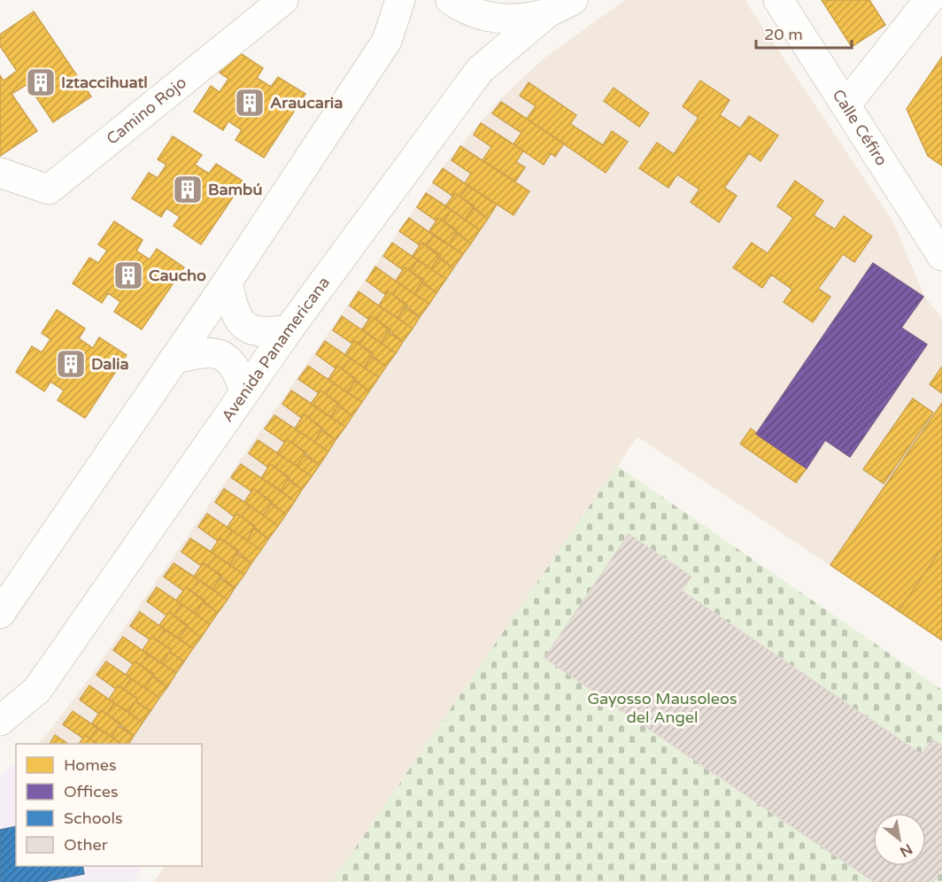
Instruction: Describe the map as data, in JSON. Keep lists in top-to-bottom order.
{
  "streets": {
    "street": ["Camino Rojo", "Calle Céfiro", "Avenida Panamericana"]
  },
  "parks": ["Gayosso Mausoleos del Angel"],
  "places": {
    "building": [
      "Iztaccihuatl",
      "Araucaria",
      "Bambú",
      "Caucho",
      "Dalia"
    ]
  },
  "legend": [
    "Homes",
    "Offices",
    "Schools",
    "Other"
  ],
  "scale_bar": "20 m",
  "north": "bottom right"
}
